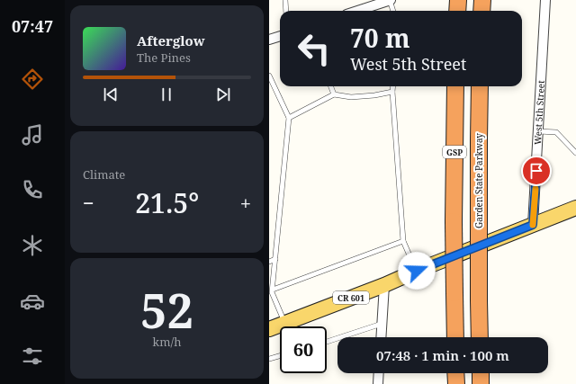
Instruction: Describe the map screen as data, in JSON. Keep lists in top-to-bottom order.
{
  "streets": {
    "highway": ["GSP", "Garden State Parkway"],
    "main road": ["CR 601"],
    "street": ["West 5th Street"]
  },
  "crossings": [
    ["West 5th Street", "CR 601"]
  ],
  "page": {
    "tabs": "07:47",
    "turn": ["70 m", "West 5th Street"],
    "song": ["Afterglow", "The Pines"],
    "tile": [
      "Climate",
      ["52", "km/h"]
    ],
    "heat": ["−", "21.5°", "+"],
    "limit": "60",
    "trip": "07:48 · 1 min · 100 m"
  }
}
